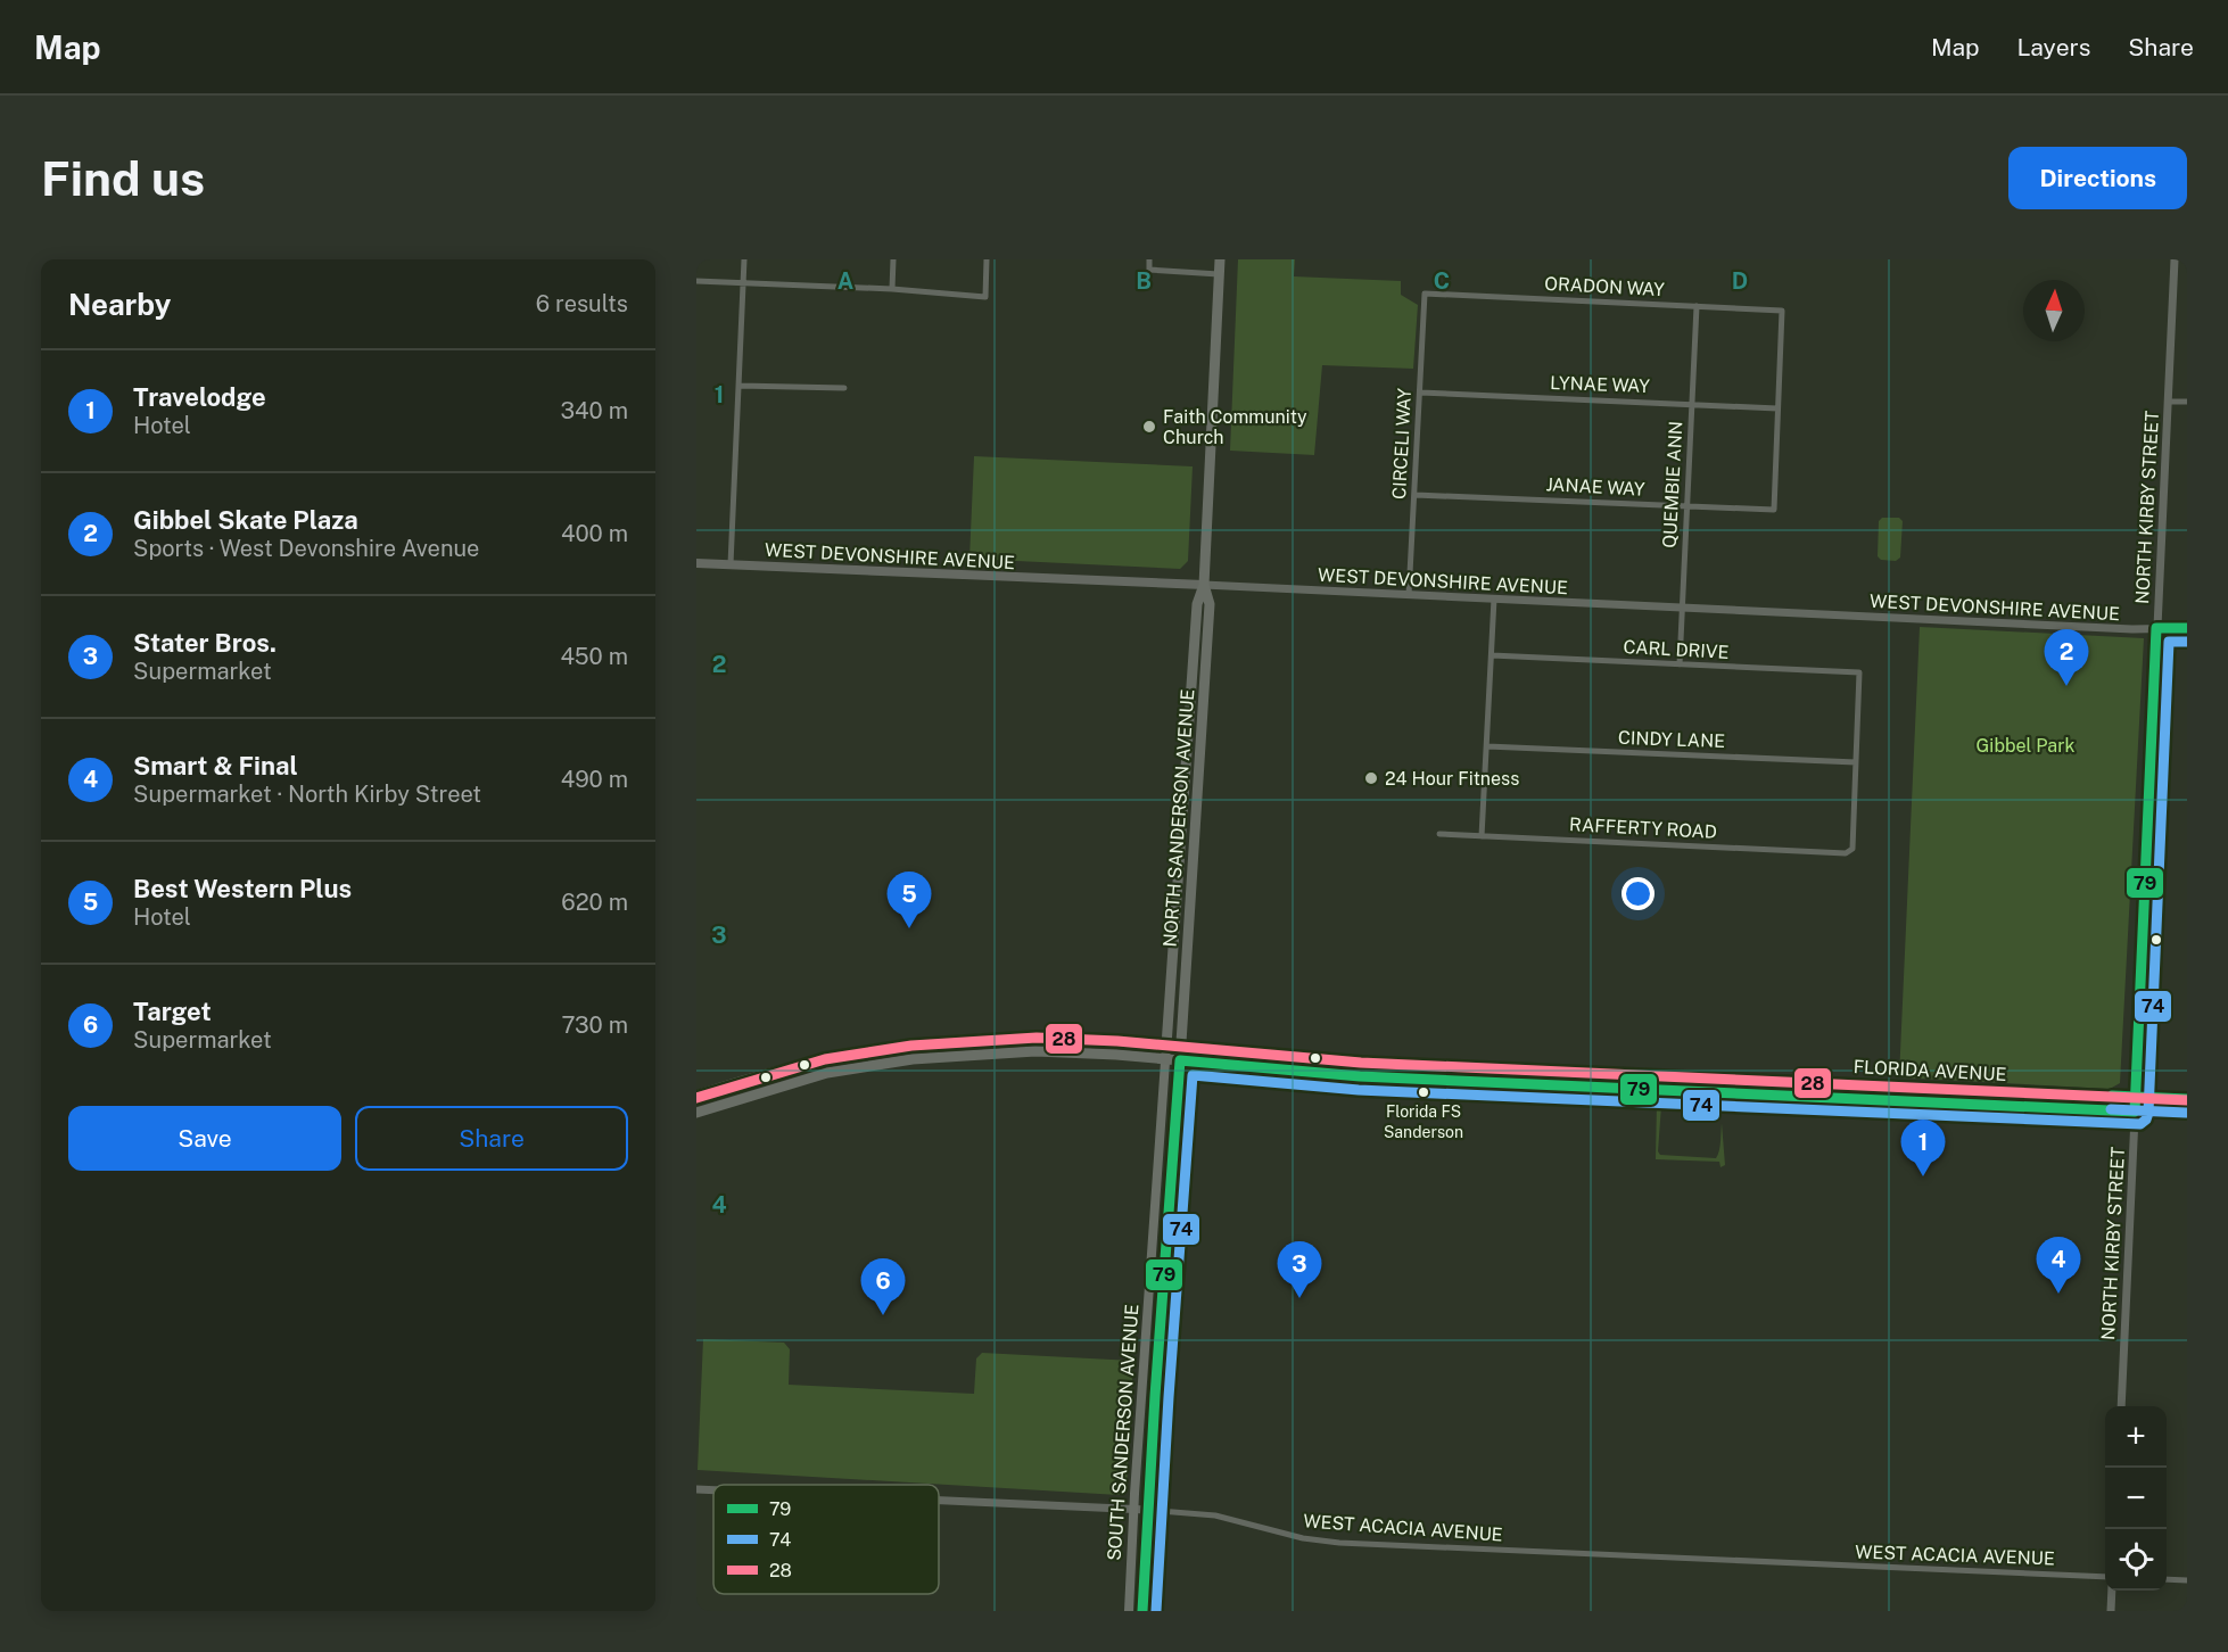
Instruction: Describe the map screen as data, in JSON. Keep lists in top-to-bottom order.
{
  "streets": {
    "highway": ["NORTH SANDERSON AVENUE", "FLORIDA AVENUE"],
    "main road": ["WEST DEVONSHIRE AVENUE", "SOUTH SANDERSON AVENUE"],
    "street": [
      "ORADON WAY",
      "LYNAE WAY",
      "CIRCELI WAY",
      "QUEMBIE ANN",
      "JANAE WAY",
      "NORTH KIRBY STREET",
      "CARL DRIVE",
      "CINDY LANE",
      "RAFFERTY ROAD",
      "WEST ACACIA AVENUE"
    ]
  },
  "crossings": [
    ["ORADON WAY", "LYNAE WAY"],
    ["ORADON WAY", "CIRCELI WAY"],
    ["ORADON WAY", "QUEMBIE ANN"],
    ["ORADON WAY", "JANAE WAY"],
    ["LYNAE WAY", "CIRCELI WAY"],
    ["LYNAE WAY", "QUEMBIE ANN"],
    ["LYNAE WAY", "JANAE WAY"],
    ["CIRCELI WAY", "JANAE WAY"],
    ["CIRCELI WAY", "WEST DEVONSHIRE AVENUE"],
    ["QUEMBIE ANN", "JANAE WAY"],
    ["QUEMBIE ANN", "WEST DEVONSHIRE AVENUE"],
    ["QUEMBIE ANN", "CARL DRIVE"],
    ["NORTH KIRBY STREET", "WEST DEVONSHIRE AVENUE"],
    ["NORTH KIRBY STREET", "FLORIDA AVENUE"],
    ["WEST DEVONSHIRE AVENUE", "NORTH SANDERSON AVENUE"],
    ["CARL DRIVE", "CINDY LANE"],
    ["CARL DRIVE", "RAFFERTY ROAD"],
    ["CINDY LANE", "RAFFERTY ROAD"],
    ["NORTH SANDERSON AVENUE", "FLORIDA AVENUE"],
    ["NORTH SANDERSON AVENUE", "SOUTH SANDERSON AVENUE"],
    ["FLORIDA AVENUE", "SOUTH SANDERSON AVENUE"],
    ["SOUTH SANDERSON AVENUE", "WEST ACACIA AVENUE"]
  ],
  "parks": ["Gibbel Park"],
  "places": ["Faith Community Church", "24 Hour Fitness", "Florida FS Sanderson"],
  "lines": ["transit line 79", "transit line 74", "transit line 28"],
  "legend": ["79", "74", "28"],
  "north": "top",
  "page": {
    "header": "Map",
    "nav": ["Map", "Layers", "Share"],
    "buttons": [
      "Directions",
      ["Save", "Share"]
    ],
    "title": "Find us",
    "heading": ["Nearby", "6 results"],
    "list": [
      {
        "mark": "1",
        "name": "Travelodge",
        "note": "Hotel",
        "value": "340 m"
      },
      {
        "mark": "2",
        "name": "Gibbel Skate Plaza",
        "note": "Sports · West Devonshire Avenue",
        "value": "400 m"
      },
      {
        "mark": "3",
        "name": "Stater Bros.",
        "note": "Supermarket",
        "value": "450 m"
      },
      {
        "mark": "4",
        "name": "Smart & Final",
        "note": "Supermarket · North Kirby Street",
        "value": "490 m"
      },
      {
        "mark": "5",
        "name": "Best Western Plus",
        "note": "Hotel",
        "value": "620 m"
      },
      {
        "mark": "6",
        "name": "Target",
        "note": "Supermarket",
        "value": "730 m"
      }
    ],
    "pins": [
      "2",
      "5",
      "1",
      "4",
      "3",
      "6"
    ],
    "map_buttons": ["+", "−"]
  },
  "grid": {
    "columns": [
      "A",
      "B",
      "C",
      "D"
    ],
    "rows": [
      "1",
      "2",
      "3",
      "4"
    ]
  }
}
